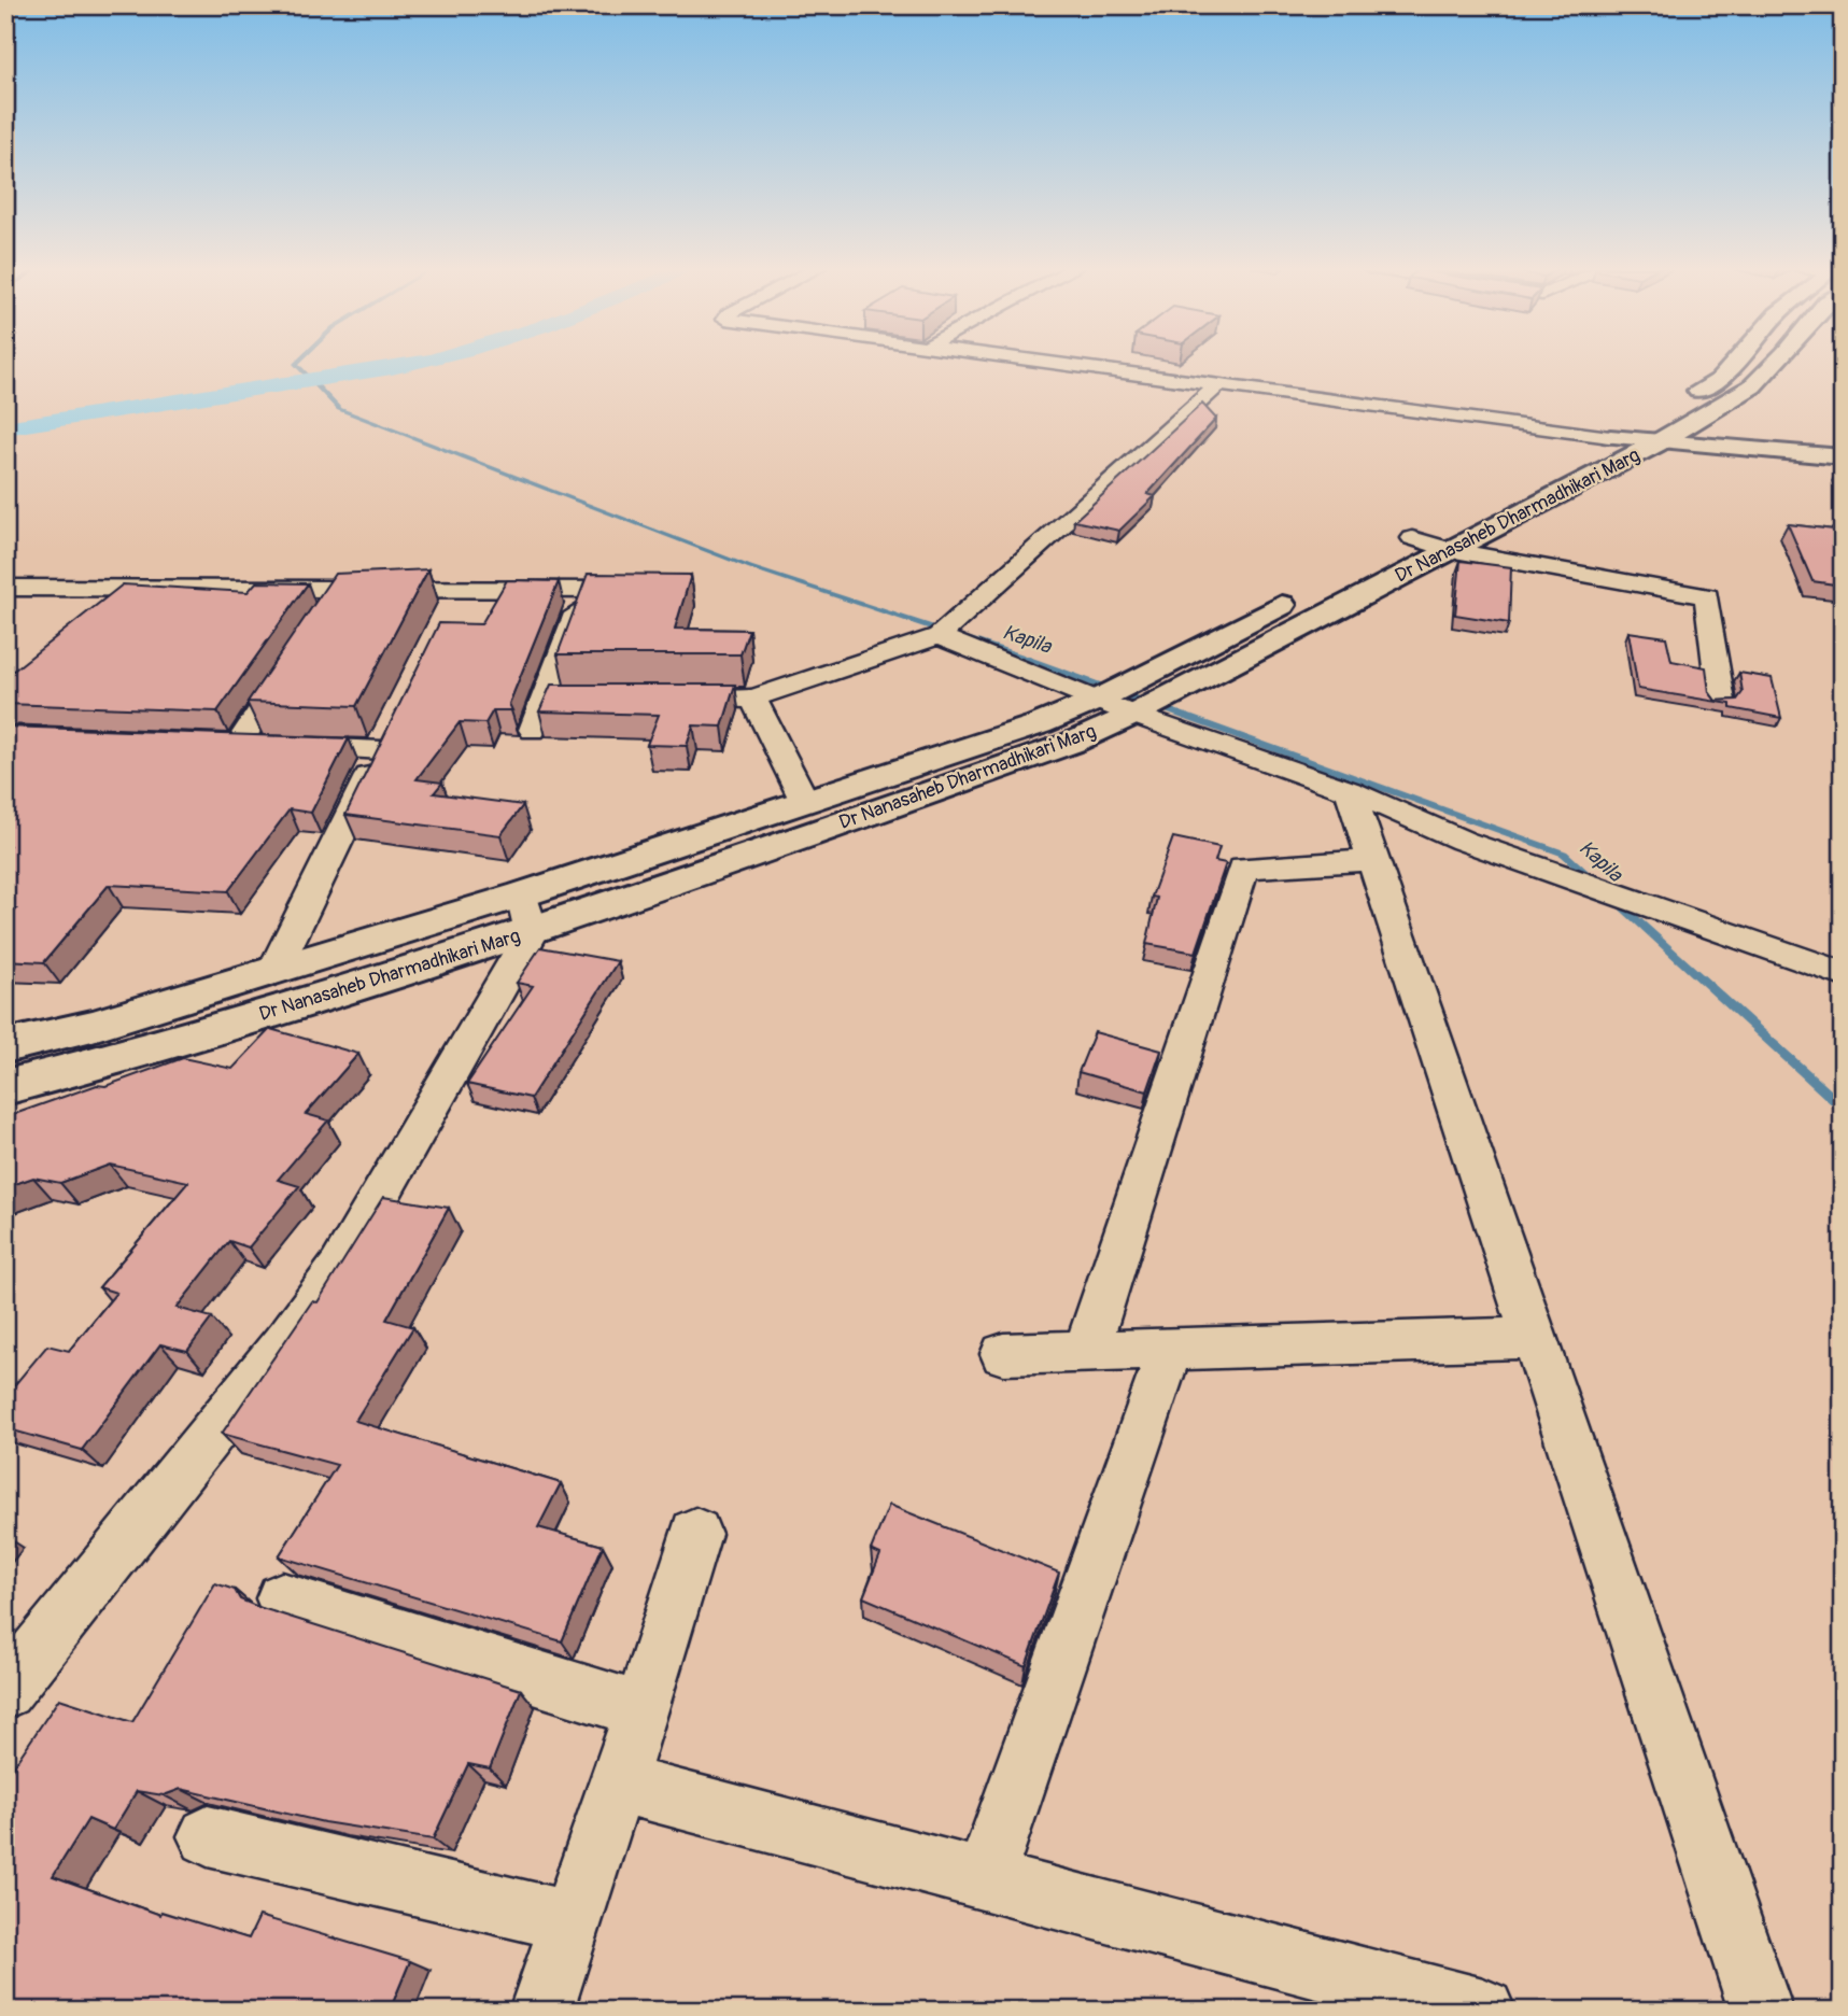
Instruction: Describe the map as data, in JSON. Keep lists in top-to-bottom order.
{
  "streets": {
    "main road": ["Dr Nanasaheb Dharmadhikari Marg"]
  },
  "water": ["Kapila"]
}
